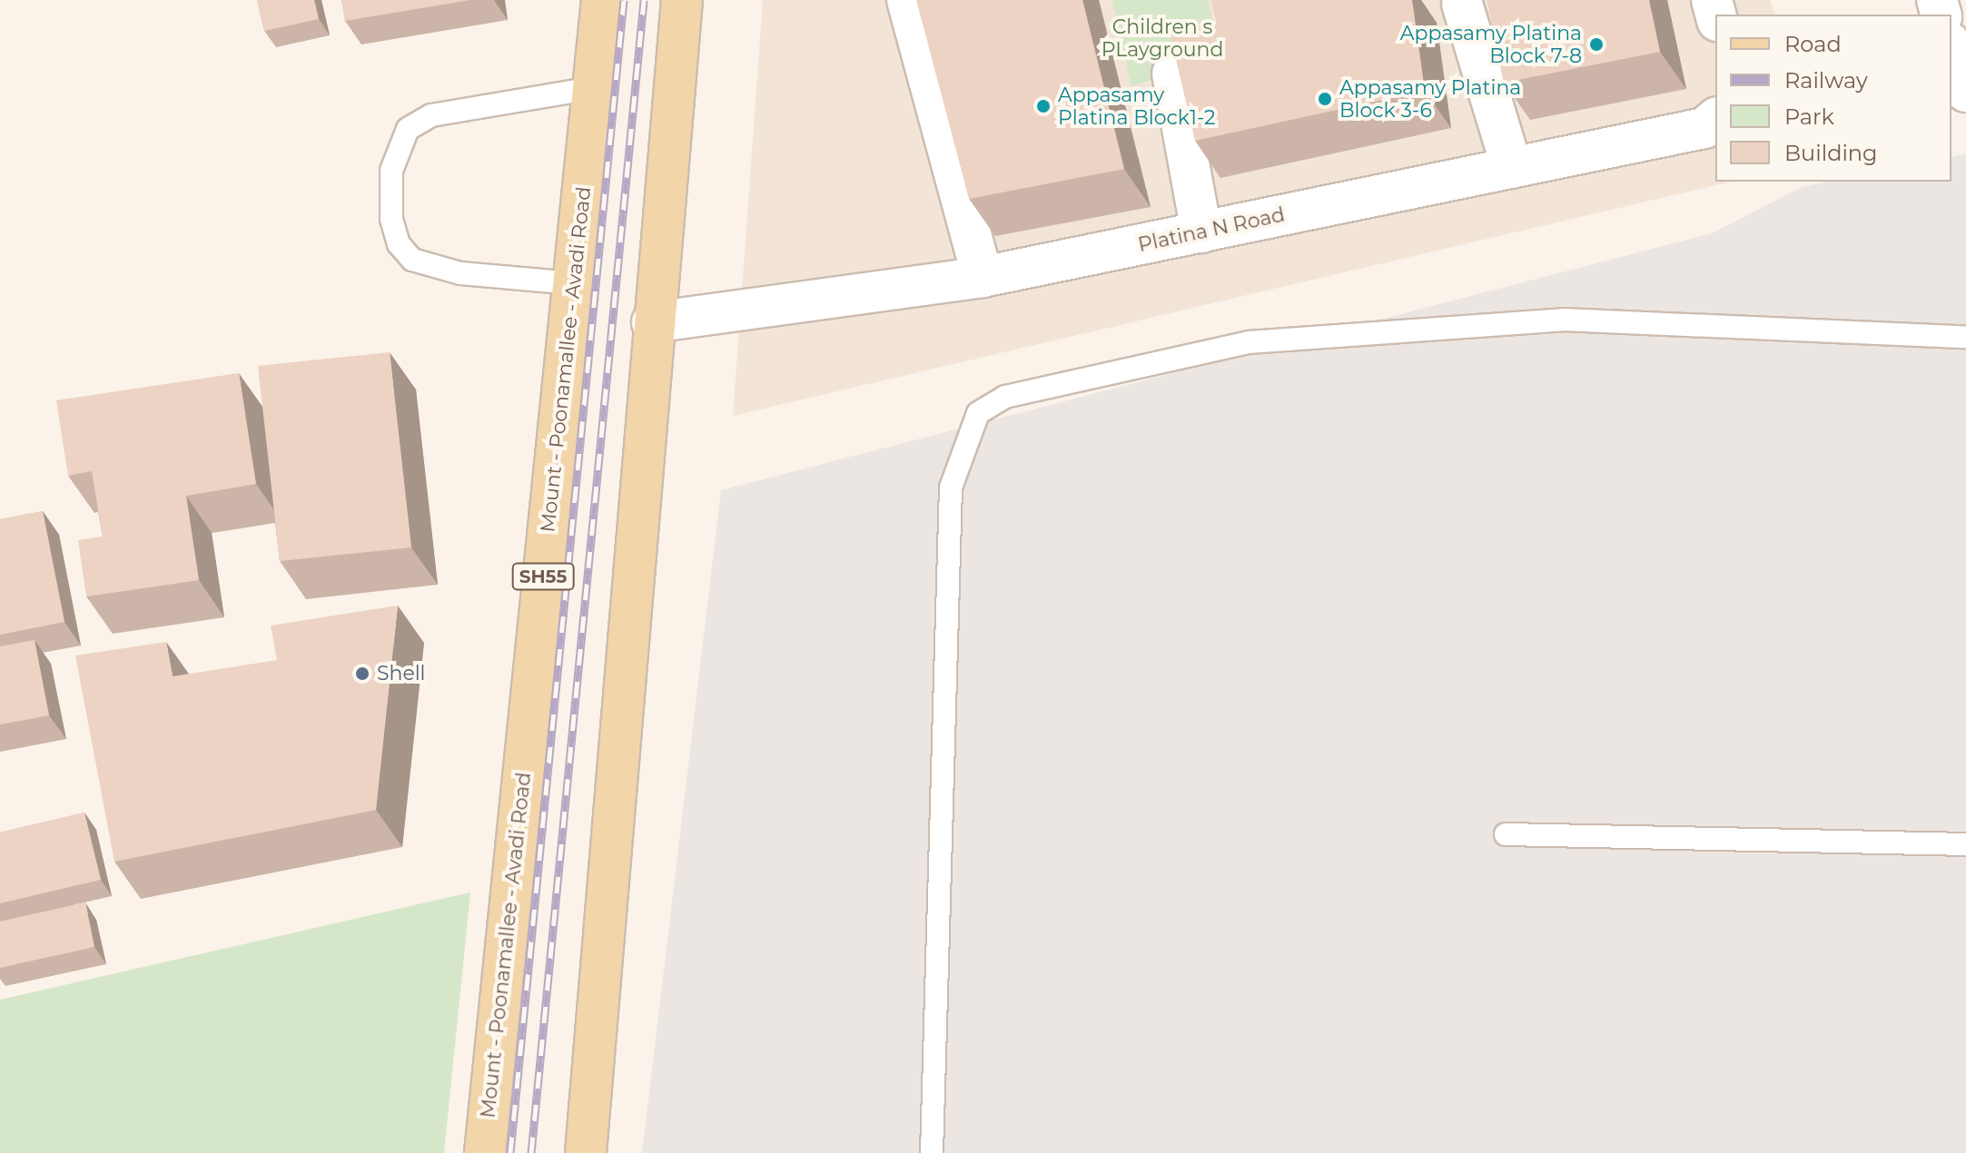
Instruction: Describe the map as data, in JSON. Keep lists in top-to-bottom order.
{
  "streets": {
    "main road": ["Mount - Poonamallee - Avadi Road", "SH55"],
    "street": ["Platina N Road"]
  },
  "parks": ["Children s PLayground"],
  "places": [
    "Appasamy Platina Block 7-8",
    "Appasamy Platina Block 3-6",
    "Appasamy Platina Block1-2",
    "Shell"
  ],
  "legend": [
    "Road",
    "Railway",
    "Park",
    "Building"
  ]
}
